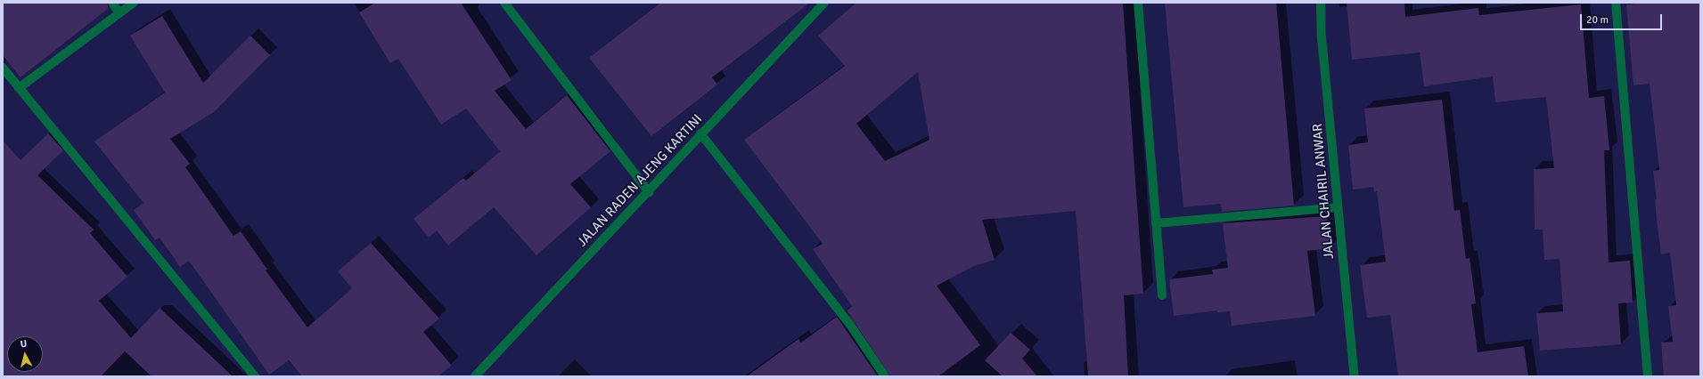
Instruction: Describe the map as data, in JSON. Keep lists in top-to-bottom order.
{
  "streets": {
    "street": ["JALAN RADEN AJENG KARTINI", "JALAN CHAIRIL ANWAR"]
  },
  "scale_bar": "20 m",
  "north": "top"
}
